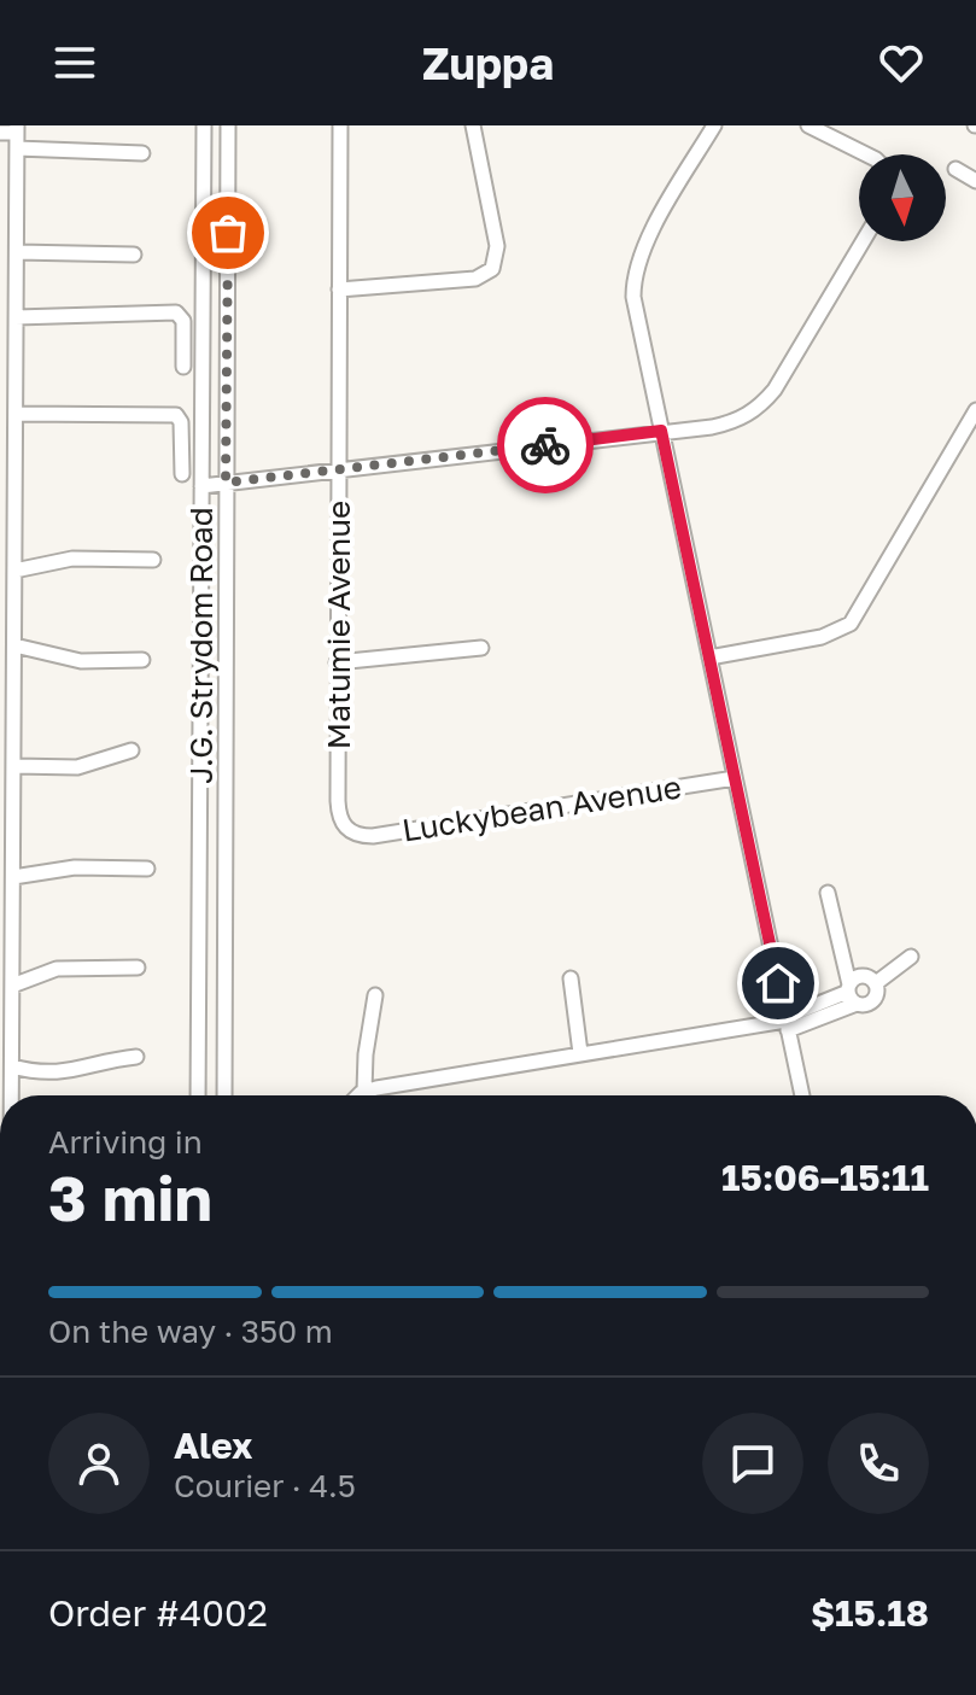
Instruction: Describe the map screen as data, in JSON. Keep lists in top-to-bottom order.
{
  "streets": {
    "street": ["Matumie Avenue", "J.G. Strydom Road", "Luckybean Avenue"]
  },
  "crossings": [
    ["Matumie Avenue", "Luckybean Avenue"]
  ],
  "north": "bottom",
  "page": {
    "header": "Zuppa",
    "heading": ["3 min", "Arriving in", "15:06–15:11"],
    "panel": [
      "Alex",
      "Courier · 4.5",
      "Order #4002",
      "$15.18"
    ],
    "bar": "On the way · 350 m"
  }
}
